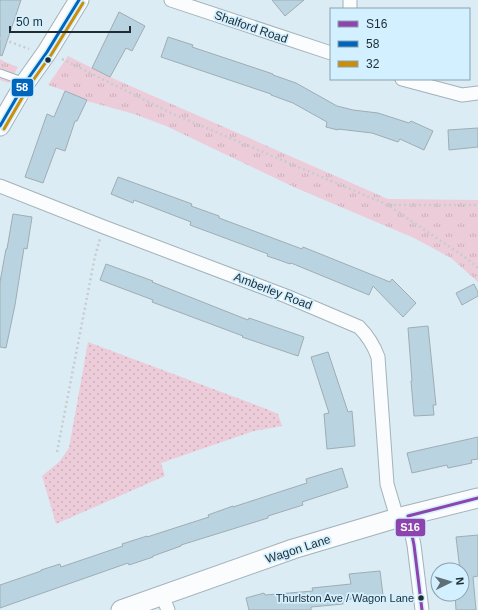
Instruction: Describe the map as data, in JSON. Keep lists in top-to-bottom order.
{
  "streets": {
    "street": ["Shalford Road", "Amberley Road", "Wagon Lane"]
  },
  "crossings": [
    ["Amberley Road", "Wagon Lane"]
  ],
  "places": ["Thurlston Ave / Wagon Lane"],
  "lines": ["transit line 58", "transit line 32", "transit line S16"],
  "legend": ["S16", "58", "32"],
  "scale_bar": "50 m",
  "north": "right"
}
